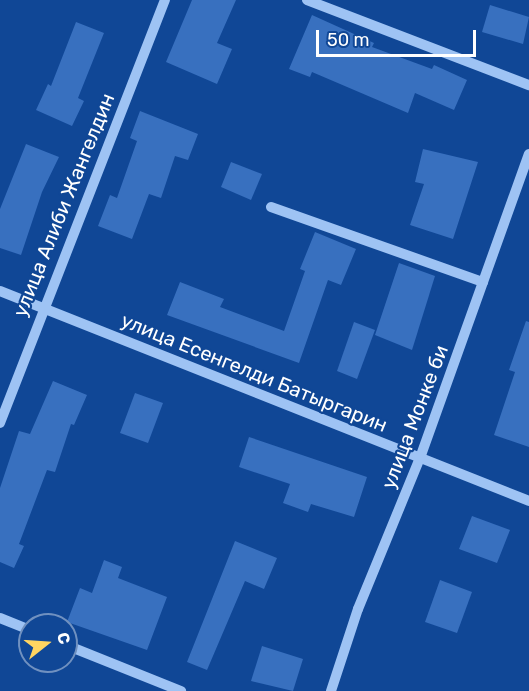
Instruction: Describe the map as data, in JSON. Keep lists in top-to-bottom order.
{
  "streets": {
    "street": ["улица Алиби Жангелдин", "улица Есенгелди Батыргарин", "улица Монке би"]
  },
  "crossings": [
    ["улица Алиби Жангелдин", "улица Есенгелди Батыргарин"],
    ["улица Есенгелди Батыргарин", "улица Монке би"]
  ],
  "scale_bar": "50 m",
  "north": "right"
}
